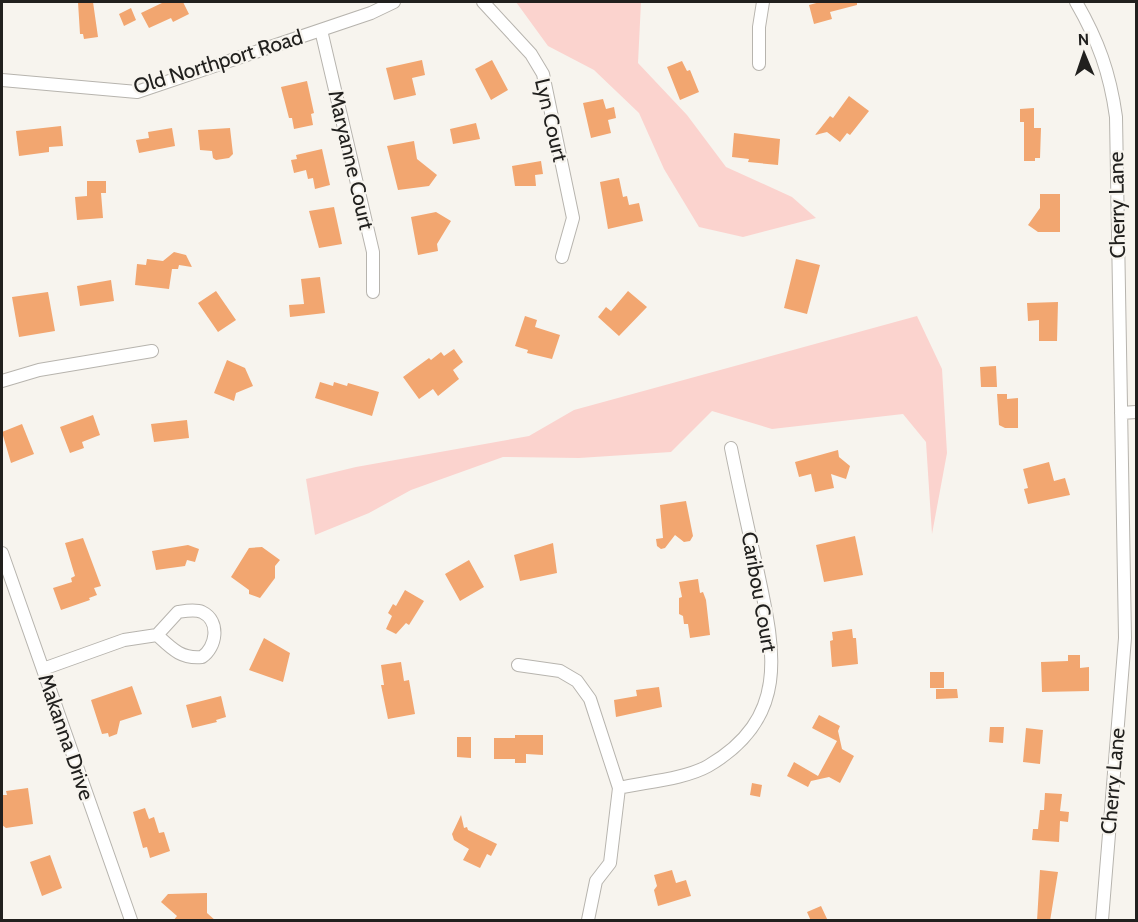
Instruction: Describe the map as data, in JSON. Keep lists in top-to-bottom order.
{
  "streets": {
    "street": [
      "Old Northport Road",
      "Lyn Court",
      "Maryanne Court",
      "Cherry Lane",
      "Caribou Court",
      "Makanna Drive"
    ]
  },
  "crossings": [
    ["Old Northport Road", "Maryanne Court"]
  ],
  "north": "top"
}
